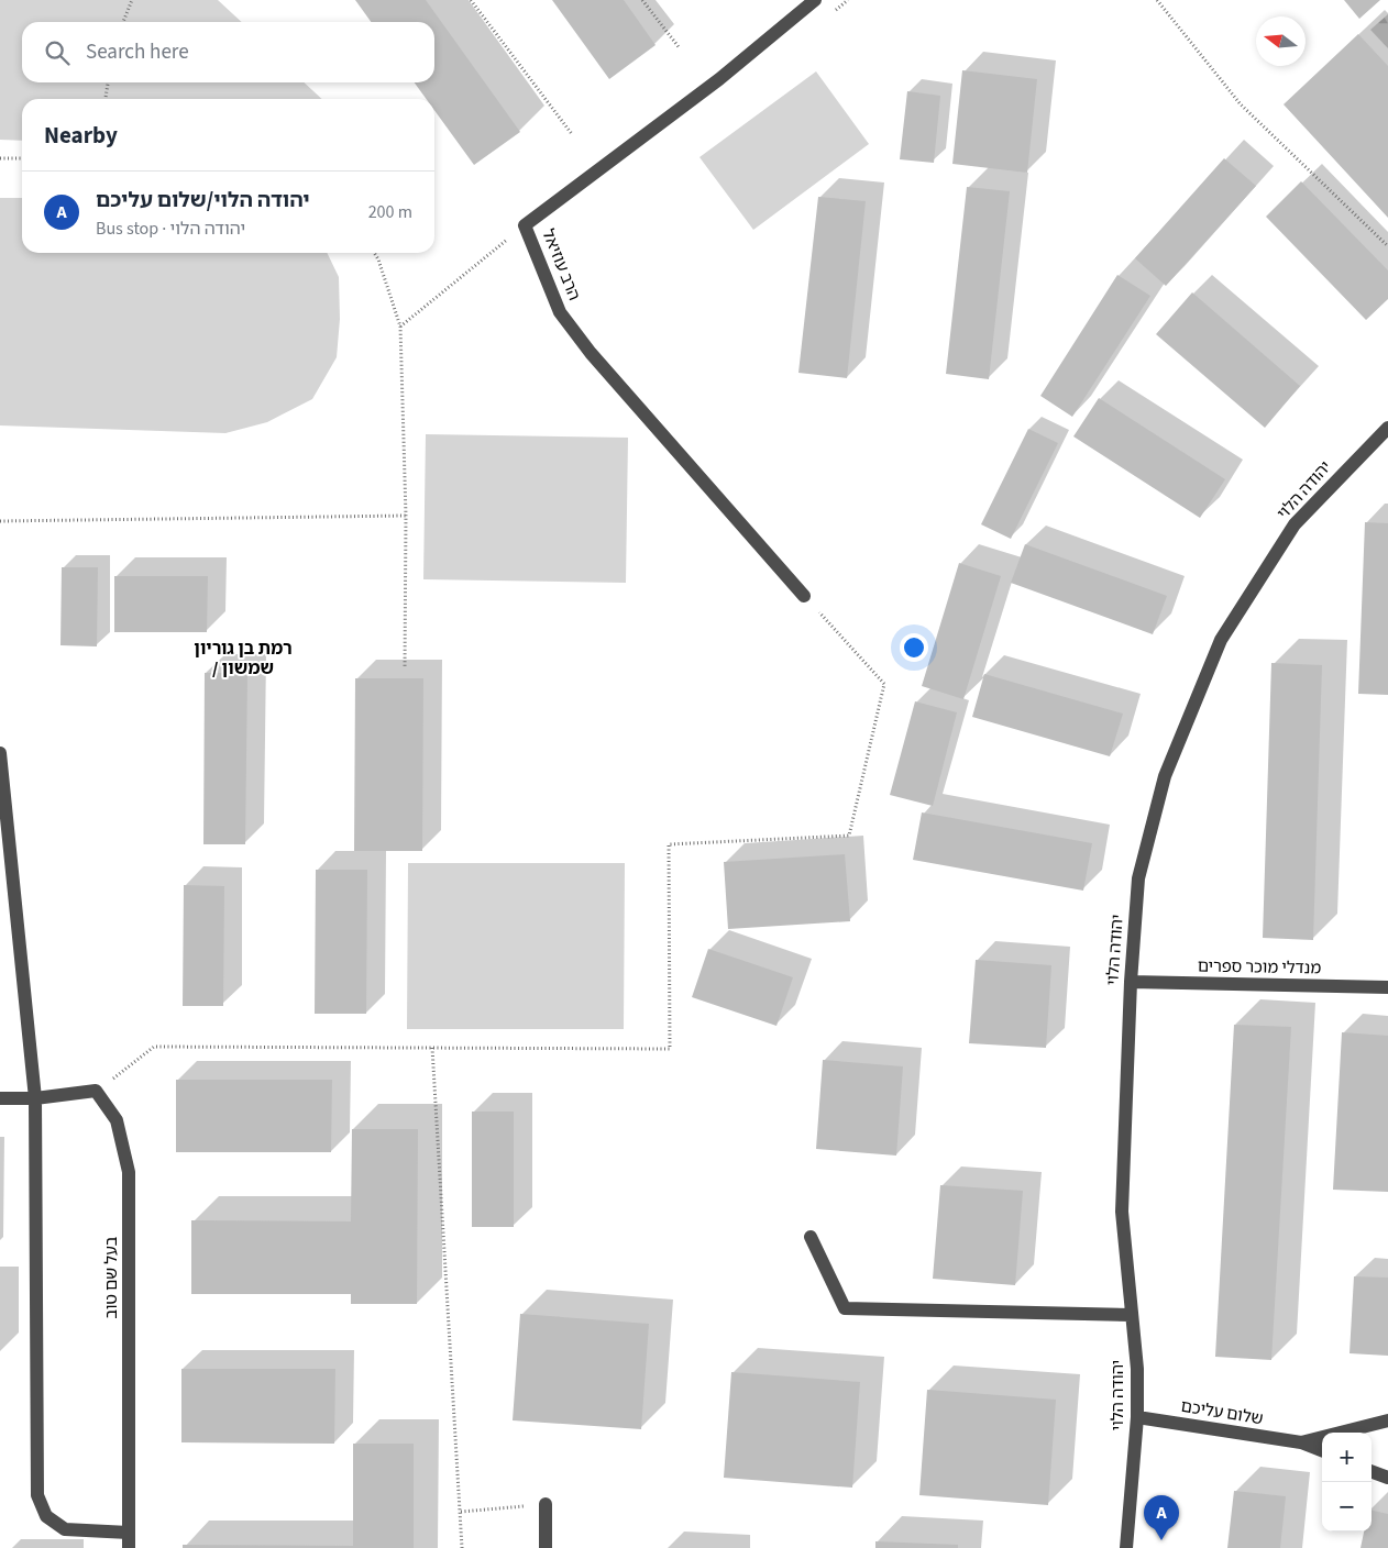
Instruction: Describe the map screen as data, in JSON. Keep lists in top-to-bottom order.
{
  "streets": {
    "street": [
      "הרב עוזיאל",
      "יהודה הלוי",
      "מנדלי מוכר ספרים",
      "בעל שם טוב",
      "שלום עליכם"
    ]
  },
  "crossings": [
    ["יהודה הלוי", "מנדלי מוכר ספרים"],
    ["יהודה הלוי", "שלום עליכם"]
  ],
  "districts": ["רמת בן גוריון / שמשון"],
  "north": "left",
  "page": {
    "search": "Search here",
    "heading": "Nearby",
    "list": [
      {
        "mark": "A",
        "name": "יהודה הלוי/שלום עליכם",
        "note": "Bus stop · יהודה הלוי",
        "value": "200 m"
      }
    ],
    "map_buttons": ["+", "−"],
    "pins": "A"
  }
}
